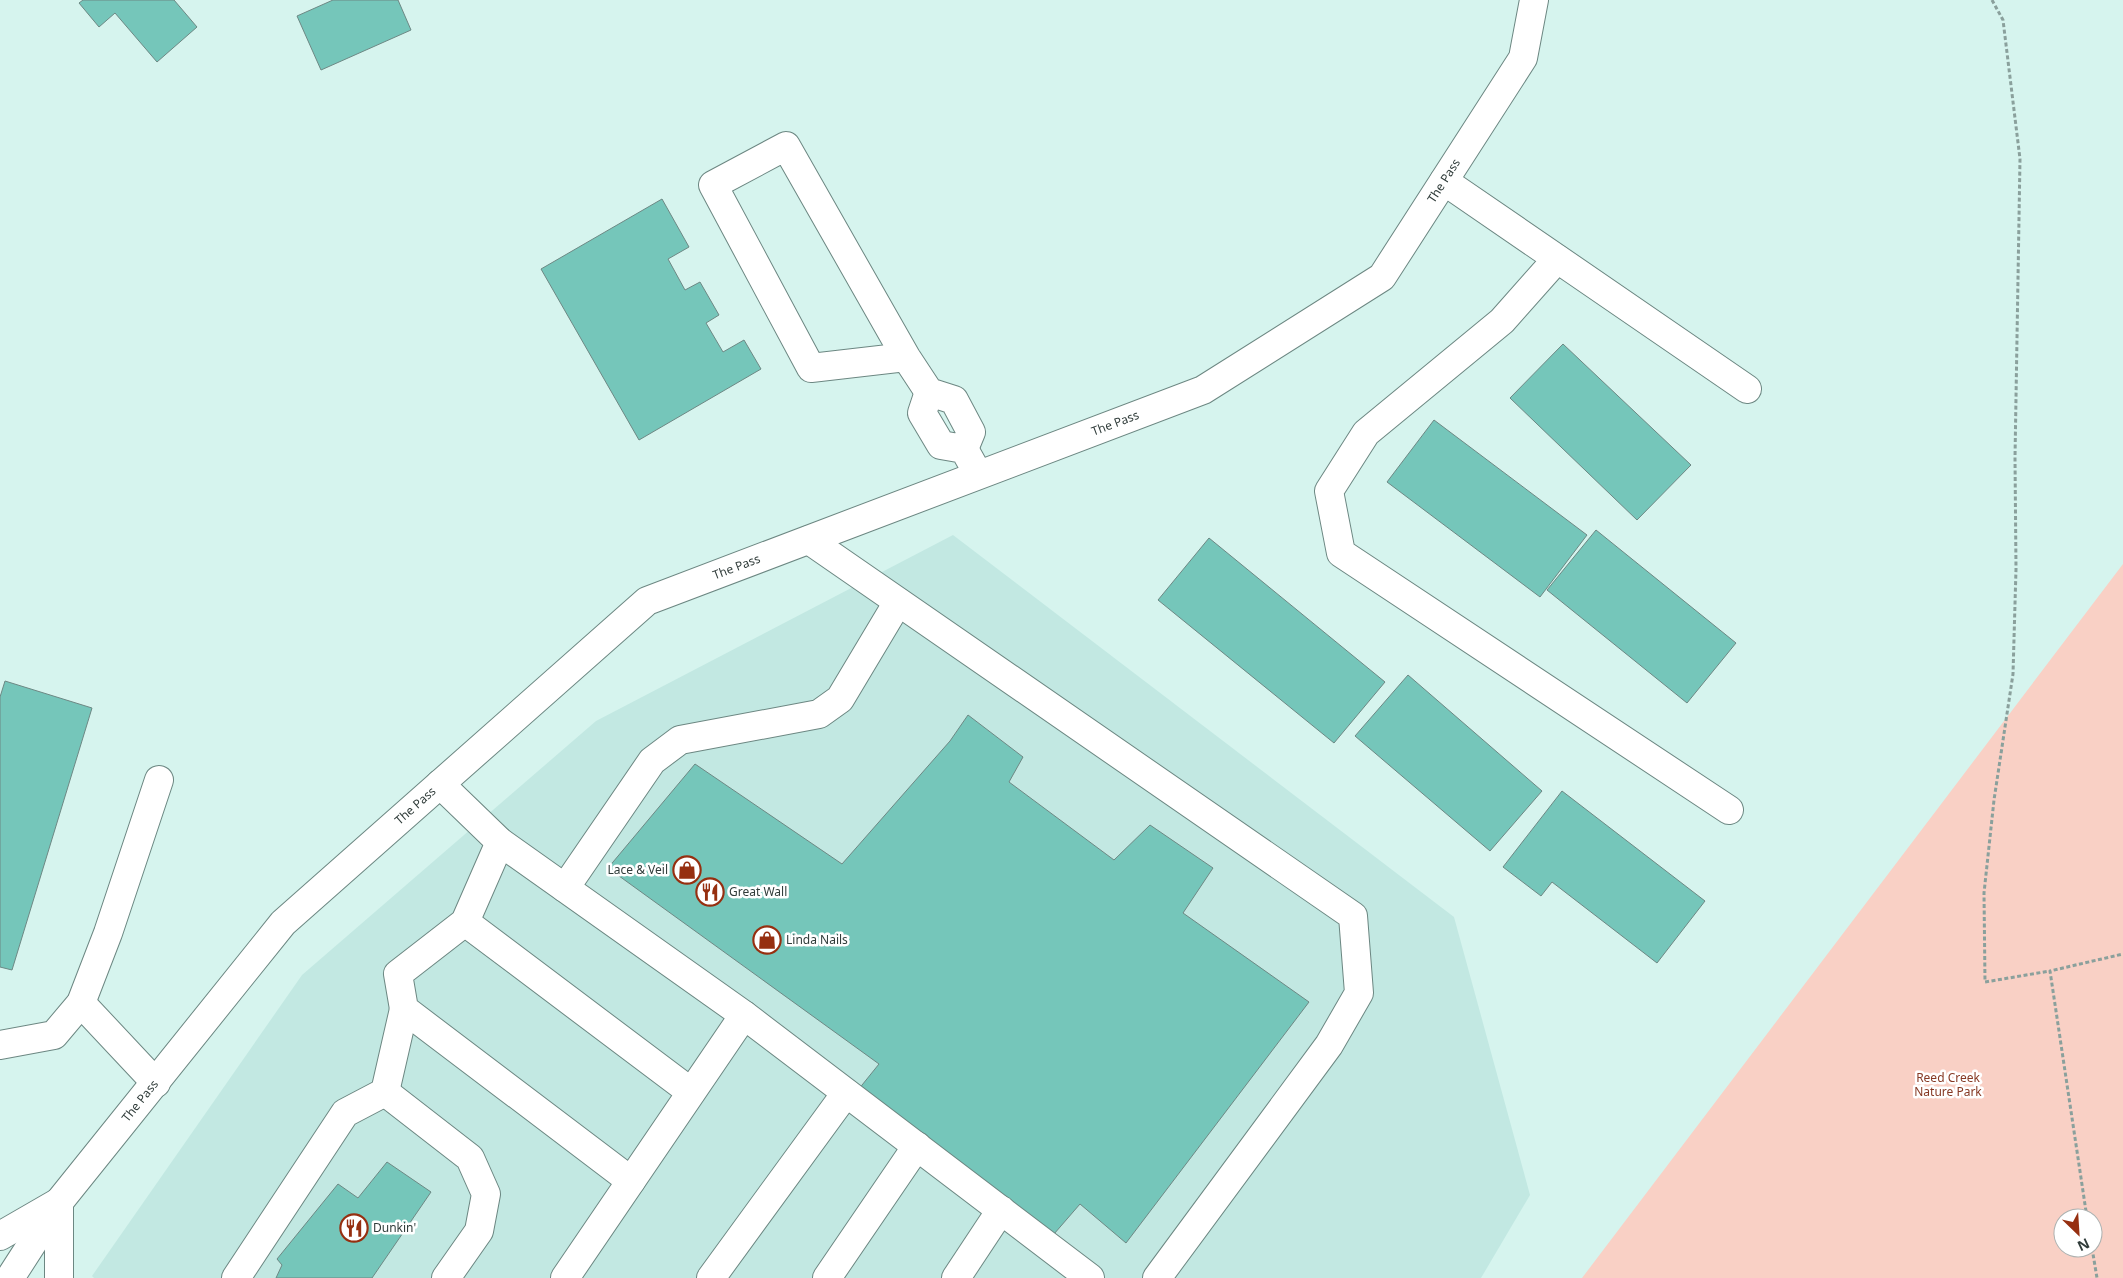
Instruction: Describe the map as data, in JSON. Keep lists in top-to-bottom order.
{
  "streets": {
    "street": ["The Pass"]
  },
  "parks": ["Reed Creek Nature Park"],
  "places": {
    "shop": ["Lace & Veil", "Linda Nails"],
    "restaurant": ["Great Wall", "Dunkin'"]
  },
  "north": "bottom right"
}
